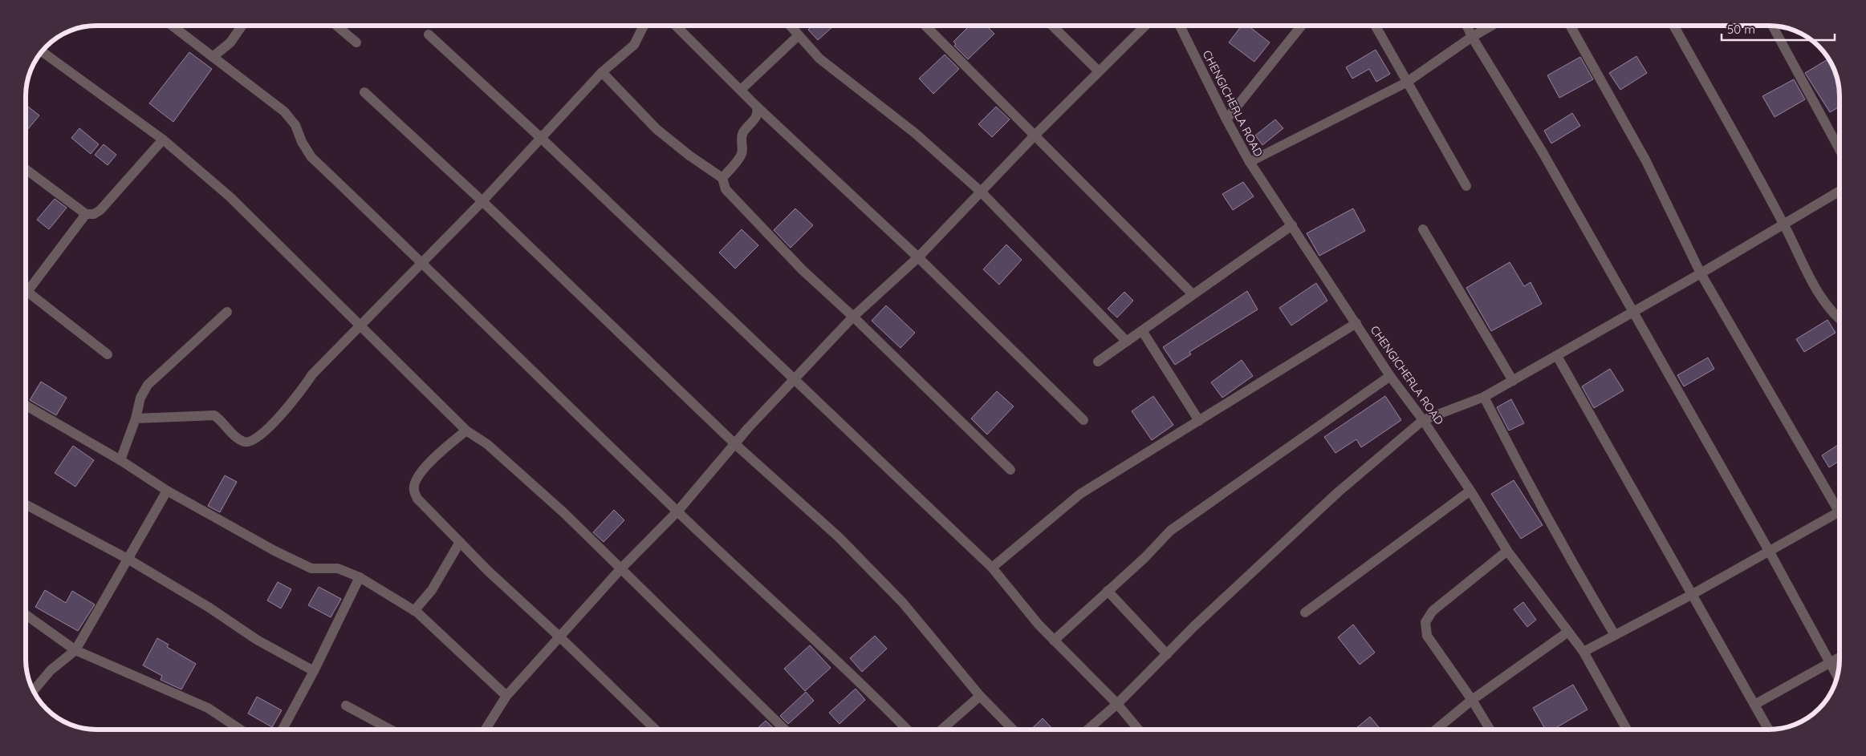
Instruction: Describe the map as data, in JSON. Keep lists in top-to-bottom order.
{
  "streets": {
    "street": ["CHENGICHERLA ROAD"]
  },
  "scale_bar": "50 m"
}
